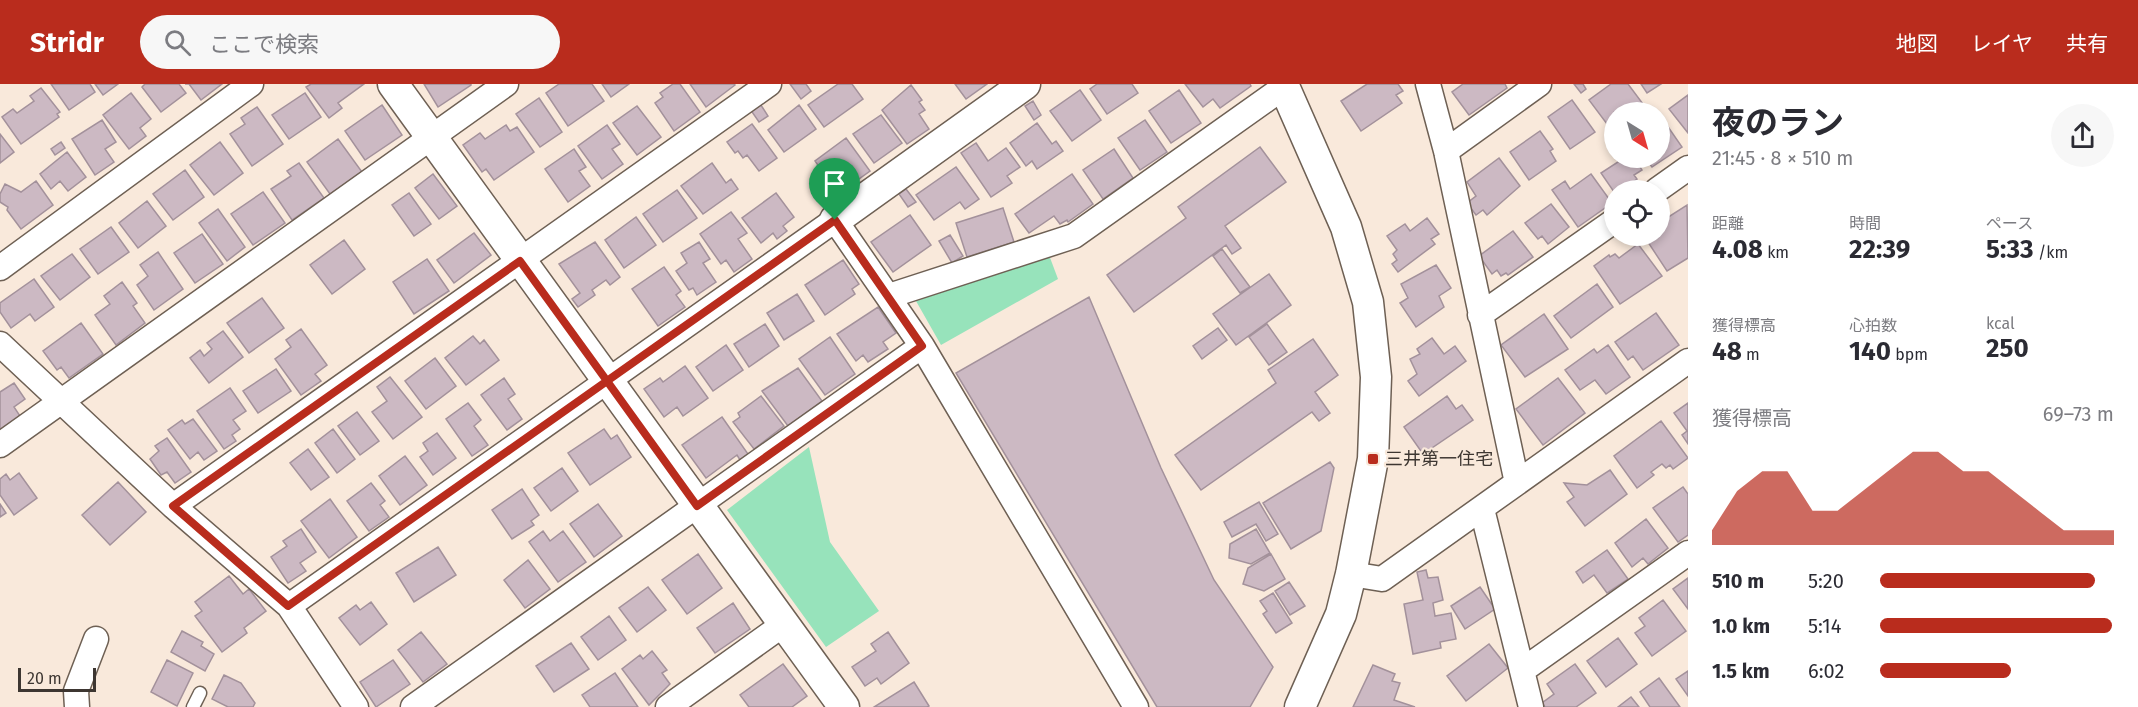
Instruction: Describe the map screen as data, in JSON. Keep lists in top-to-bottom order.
{
  "places": {
    "transit": ["三井第一住宅"]
  },
  "scale_bar": "20 m",
  "north": "bottom right",
  "page": {
    "header": "Stridr",
    "search": "ここで検索",
    "nav": ["地図", "レイヤ", "共有"],
    "heading": ["夜のラン", "21:45 · 8 × 510 m"],
    "stats": [
      ["距離", "4.08 km"],
      ["時間", "22:39"],
      ["ペース", "5:33 /km"],
      ["獲得標高", "48 m"],
      ["心拍数", "140 bpm"],
      ["kcal", "250"]
    ],
    "chart": ["獲得標高", "69–73 m"],
    "list": [
      {
        "name": "510 m",
        "note": "5:20"
      },
      {
        "name": "1.0 km",
        "note": "5:14"
      },
      {
        "name": "1.5 km",
        "note": "6:02"
      }
    ],
    "scale": "20 m"
  }
}
